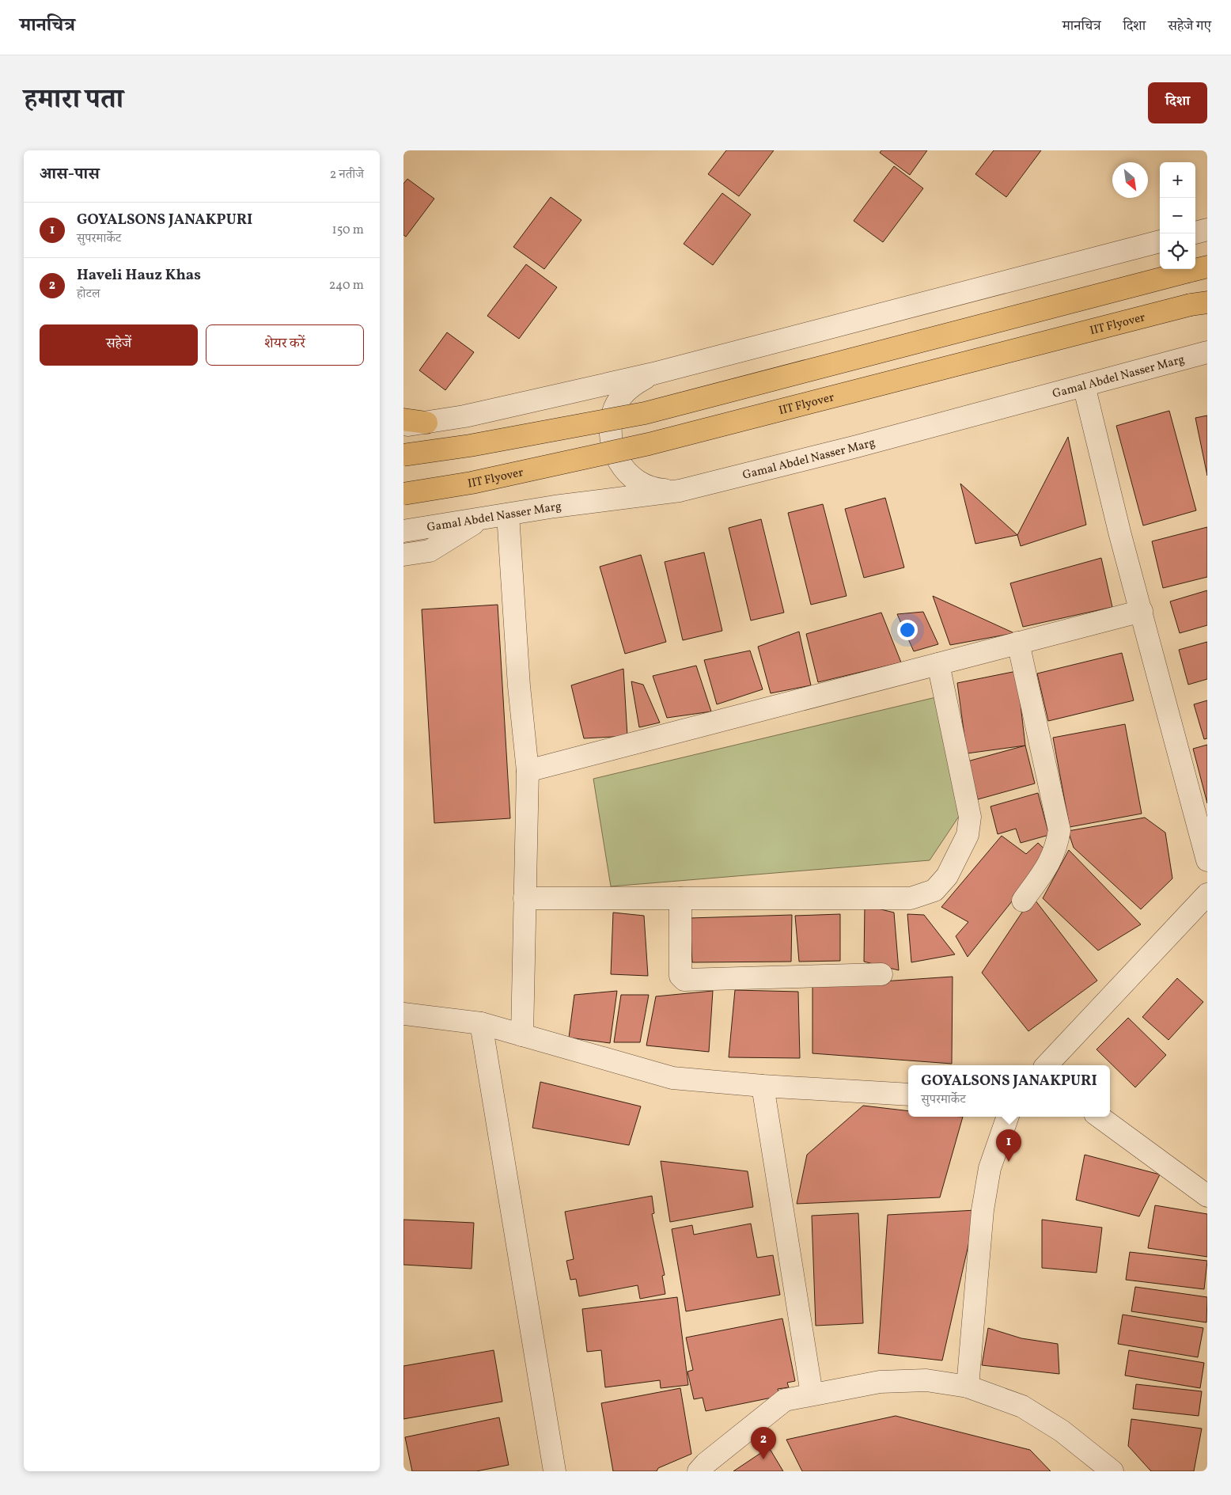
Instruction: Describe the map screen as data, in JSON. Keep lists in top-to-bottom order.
{
  "streets": {
    "main road": ["IIT Flyover"],
    "street": ["Gamal Abdel Nasser Marg"]
  },
  "north": "bottom right",
  "page": {
    "header": "मानचित्र",
    "nav": ["मानचित्र", "दिशा", "सहेजे गए"],
    "title": "हमारा पता",
    "buttons": [
      "दिशा",
      ["सहेजें", "शेयर करें"]
    ],
    "heading": ["आस-पास", "2 नतीजे"],
    "map_buttons": ["+", "−"],
    "list": [
      {
        "mark": "1",
        "name": "GOYALSONS JANAKPURI",
        "note": "सुपरमार्केट",
        "value": "150 m"
      },
      {
        "mark": "2",
        "name": "Haveli Hauz Khas",
        "note": "होटल",
        "value": "240 m"
      }
    ],
    "popup": ["GOYALSONS JANAKPURI", "सुपरमार्केट"],
    "pins": ["1", "2"]
  }
}
